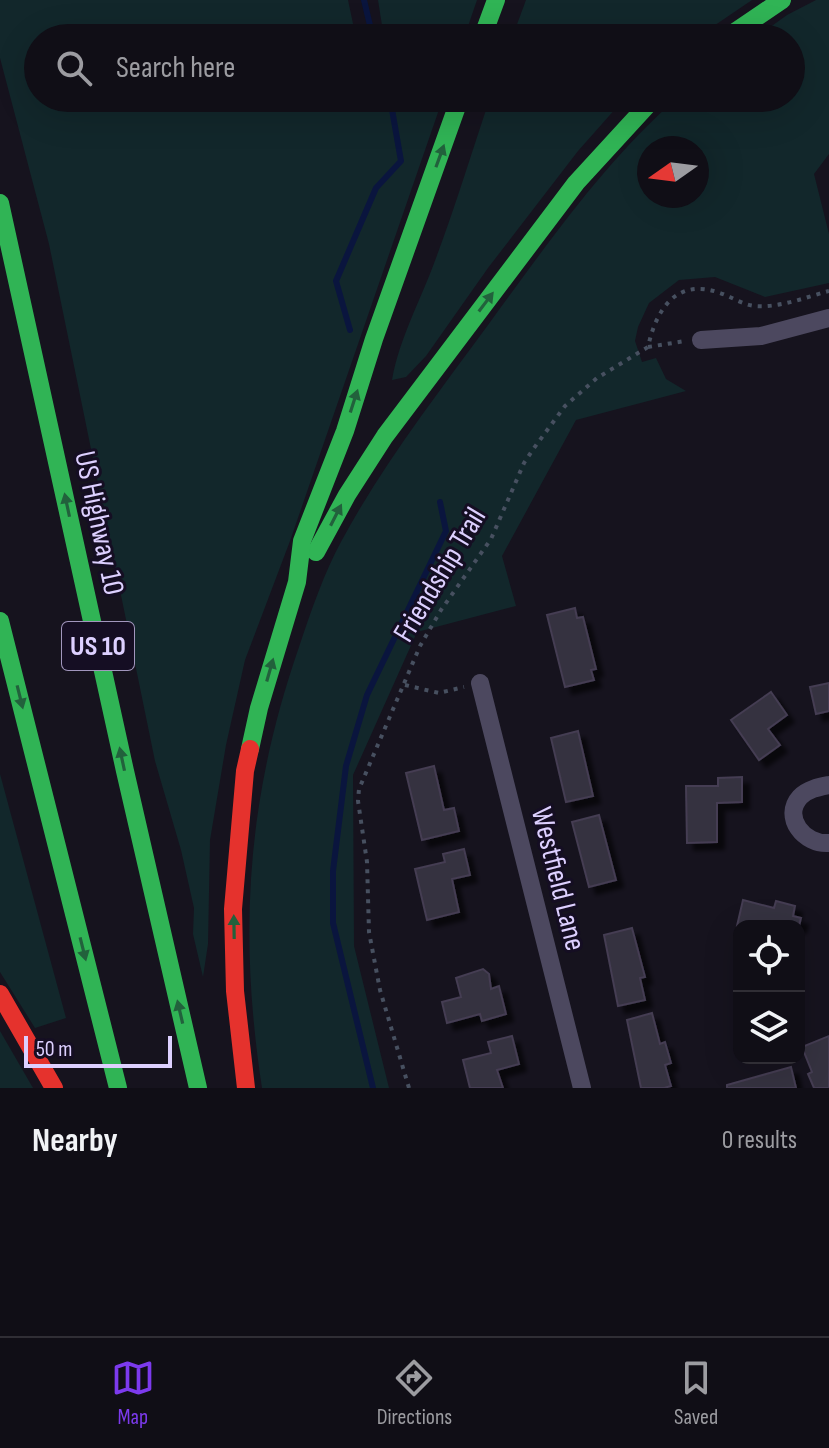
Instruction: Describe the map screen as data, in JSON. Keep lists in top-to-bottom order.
{
  "streets": {
    "highway": ["US Highway 10", "US 10"],
    "street": ["Westfield Lane"],
    "path": ["Friendship Trail"]
  },
  "scale_bar": "50 m",
  "north": "left",
  "page": {
    "search": "Search here",
    "scale": "50 m",
    "heading": ["Nearby", "0 results"],
    "nav": ["Map", "Directions", "Saved"]
  }
}
